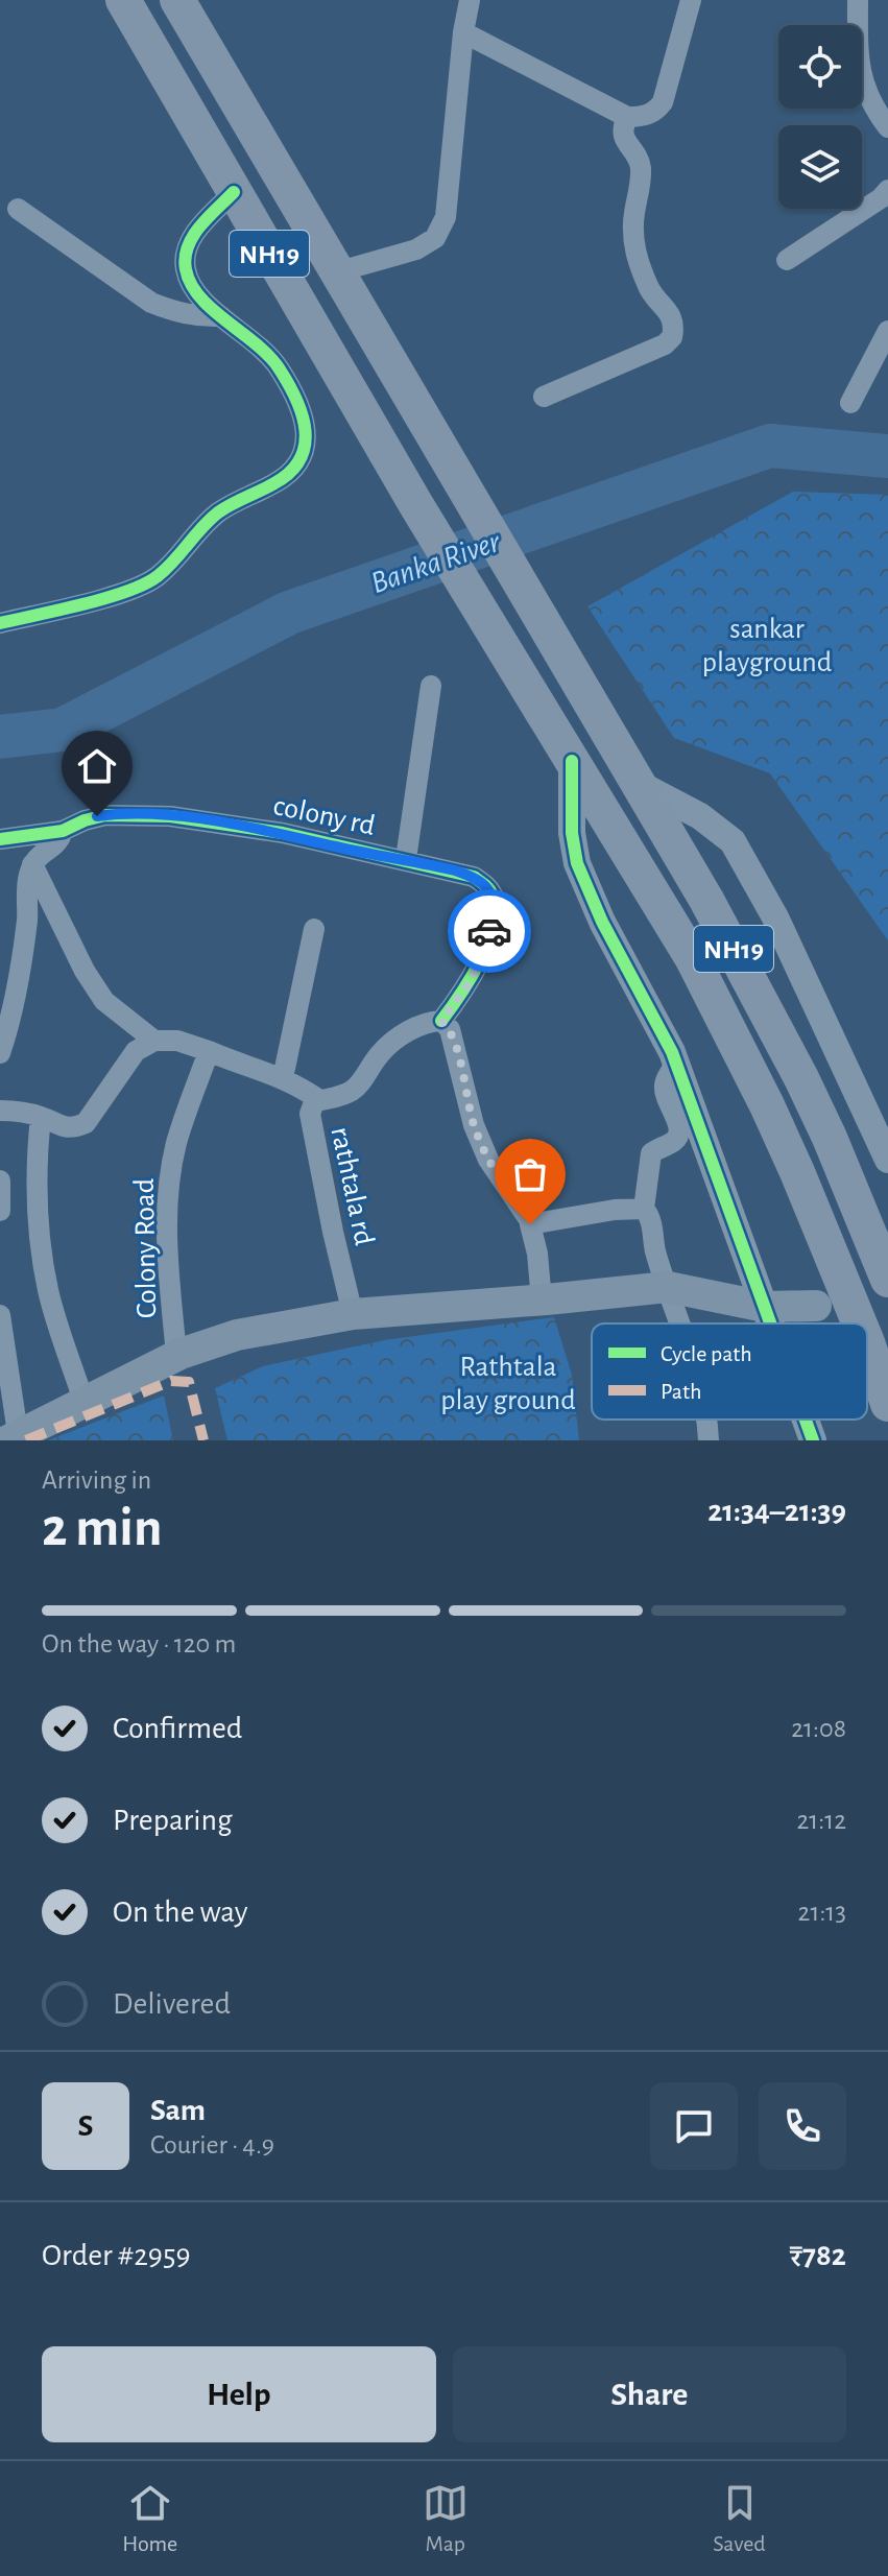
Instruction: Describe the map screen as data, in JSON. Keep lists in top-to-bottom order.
{
  "streets": {
    "highway": ["NH19"],
    "street": ["colony rd", "rathtala rd", "Colony Road"]
  },
  "crossings": [
    ["colony rd", "rathtala rd"]
  ],
  "water": ["Banka River"],
  "parks": ["sankar playground", "Rathtala play ground"],
  "legend": ["Cycle path", "Path"],
  "page": {
    "heading": ["2 min", "Arriving in", "21:34–21:39"],
    "panel": [
      "Sam",
      "Courier · 4.9",
      "Order #2959",
      "₹782"
    ],
    "bar": "On the way · 120 m",
    "list": [
      ["Confirmed", "21:08"],
      ["Preparing", "21:12"],
      ["On the way", "21:13"],
      "Delivered"
    ],
    "round": "S",
    "buttons": ["Help", "Share"],
    "tabs": ["Home", "Map", "Saved"]
  }
}
